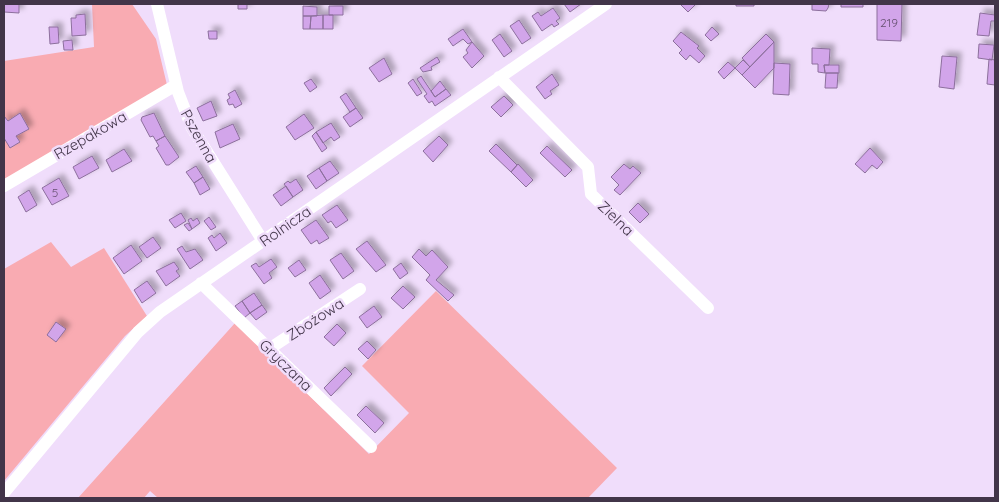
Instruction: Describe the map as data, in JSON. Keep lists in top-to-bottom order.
{
  "streets": {
    "street": [
      "Rzepakowa",
      "Pszenna",
      "Zielna",
      "Rolnicza",
      "Zbożowa",
      "Gryczana"
    ]
  },
  "crossings": [
    ["Rzepakowa", "Pszenna"],
    ["Pszenna", "Rolnicza"],
    ["Zielna", "Rolnicza"],
    ["Rolnicza", "Gryczana"],
    ["Zbożowa", "Gryczana"]
  ],
  "house_numbers": ["219", "5"]
}
